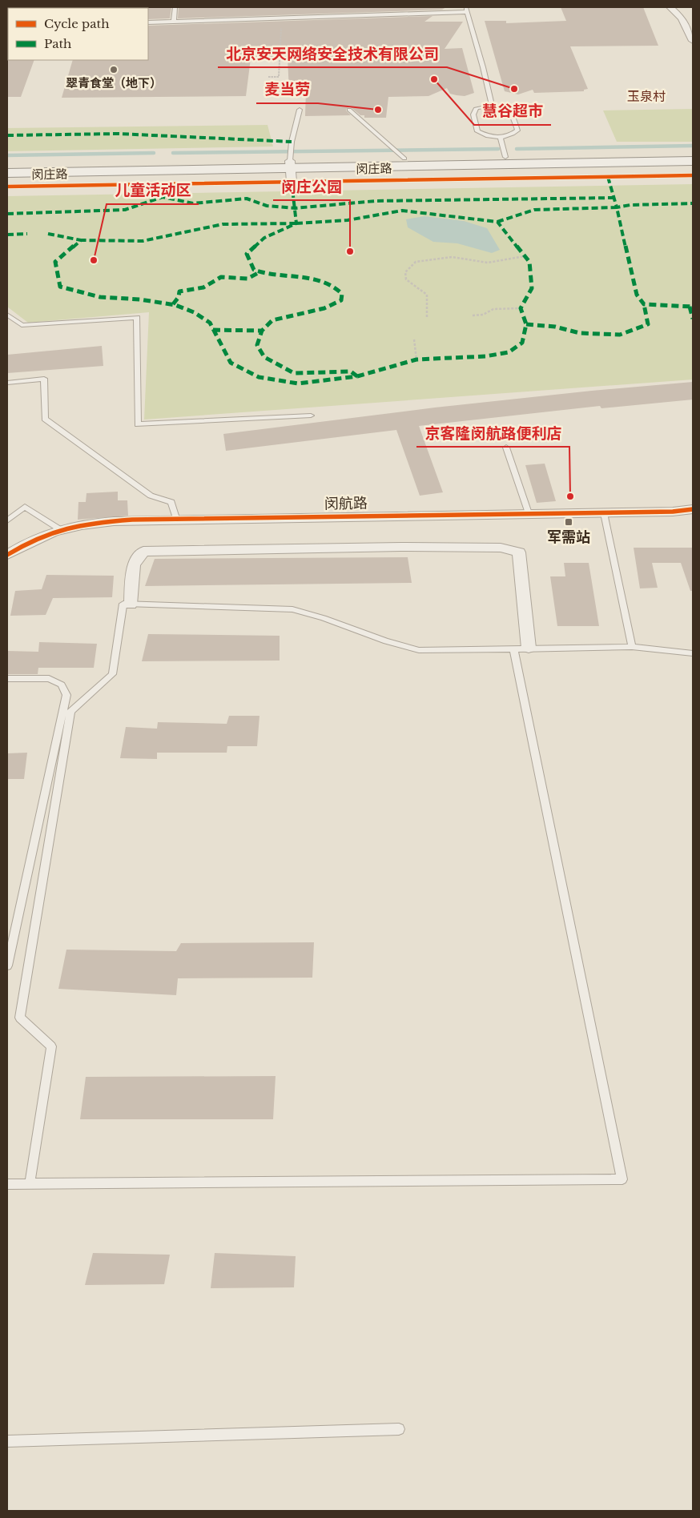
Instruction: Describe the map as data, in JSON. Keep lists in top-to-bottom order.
{
  "streets": {
    "street": ["闵庄路", "闵航路"]
  },
  "districts": ["玉泉村"],
  "places": {
    "other": [
      "翠青食堂（地下）",
      "慧谷超市",
      "北京安天网络安全技术有限公司",
      "麦当劳",
      "闵庄公园",
      "儿童活动区",
      "京客隆闵航路便利店"
    ],
    "transit": ["军需站"]
  },
  "legend": ["Cycle path", "Path"]
}
